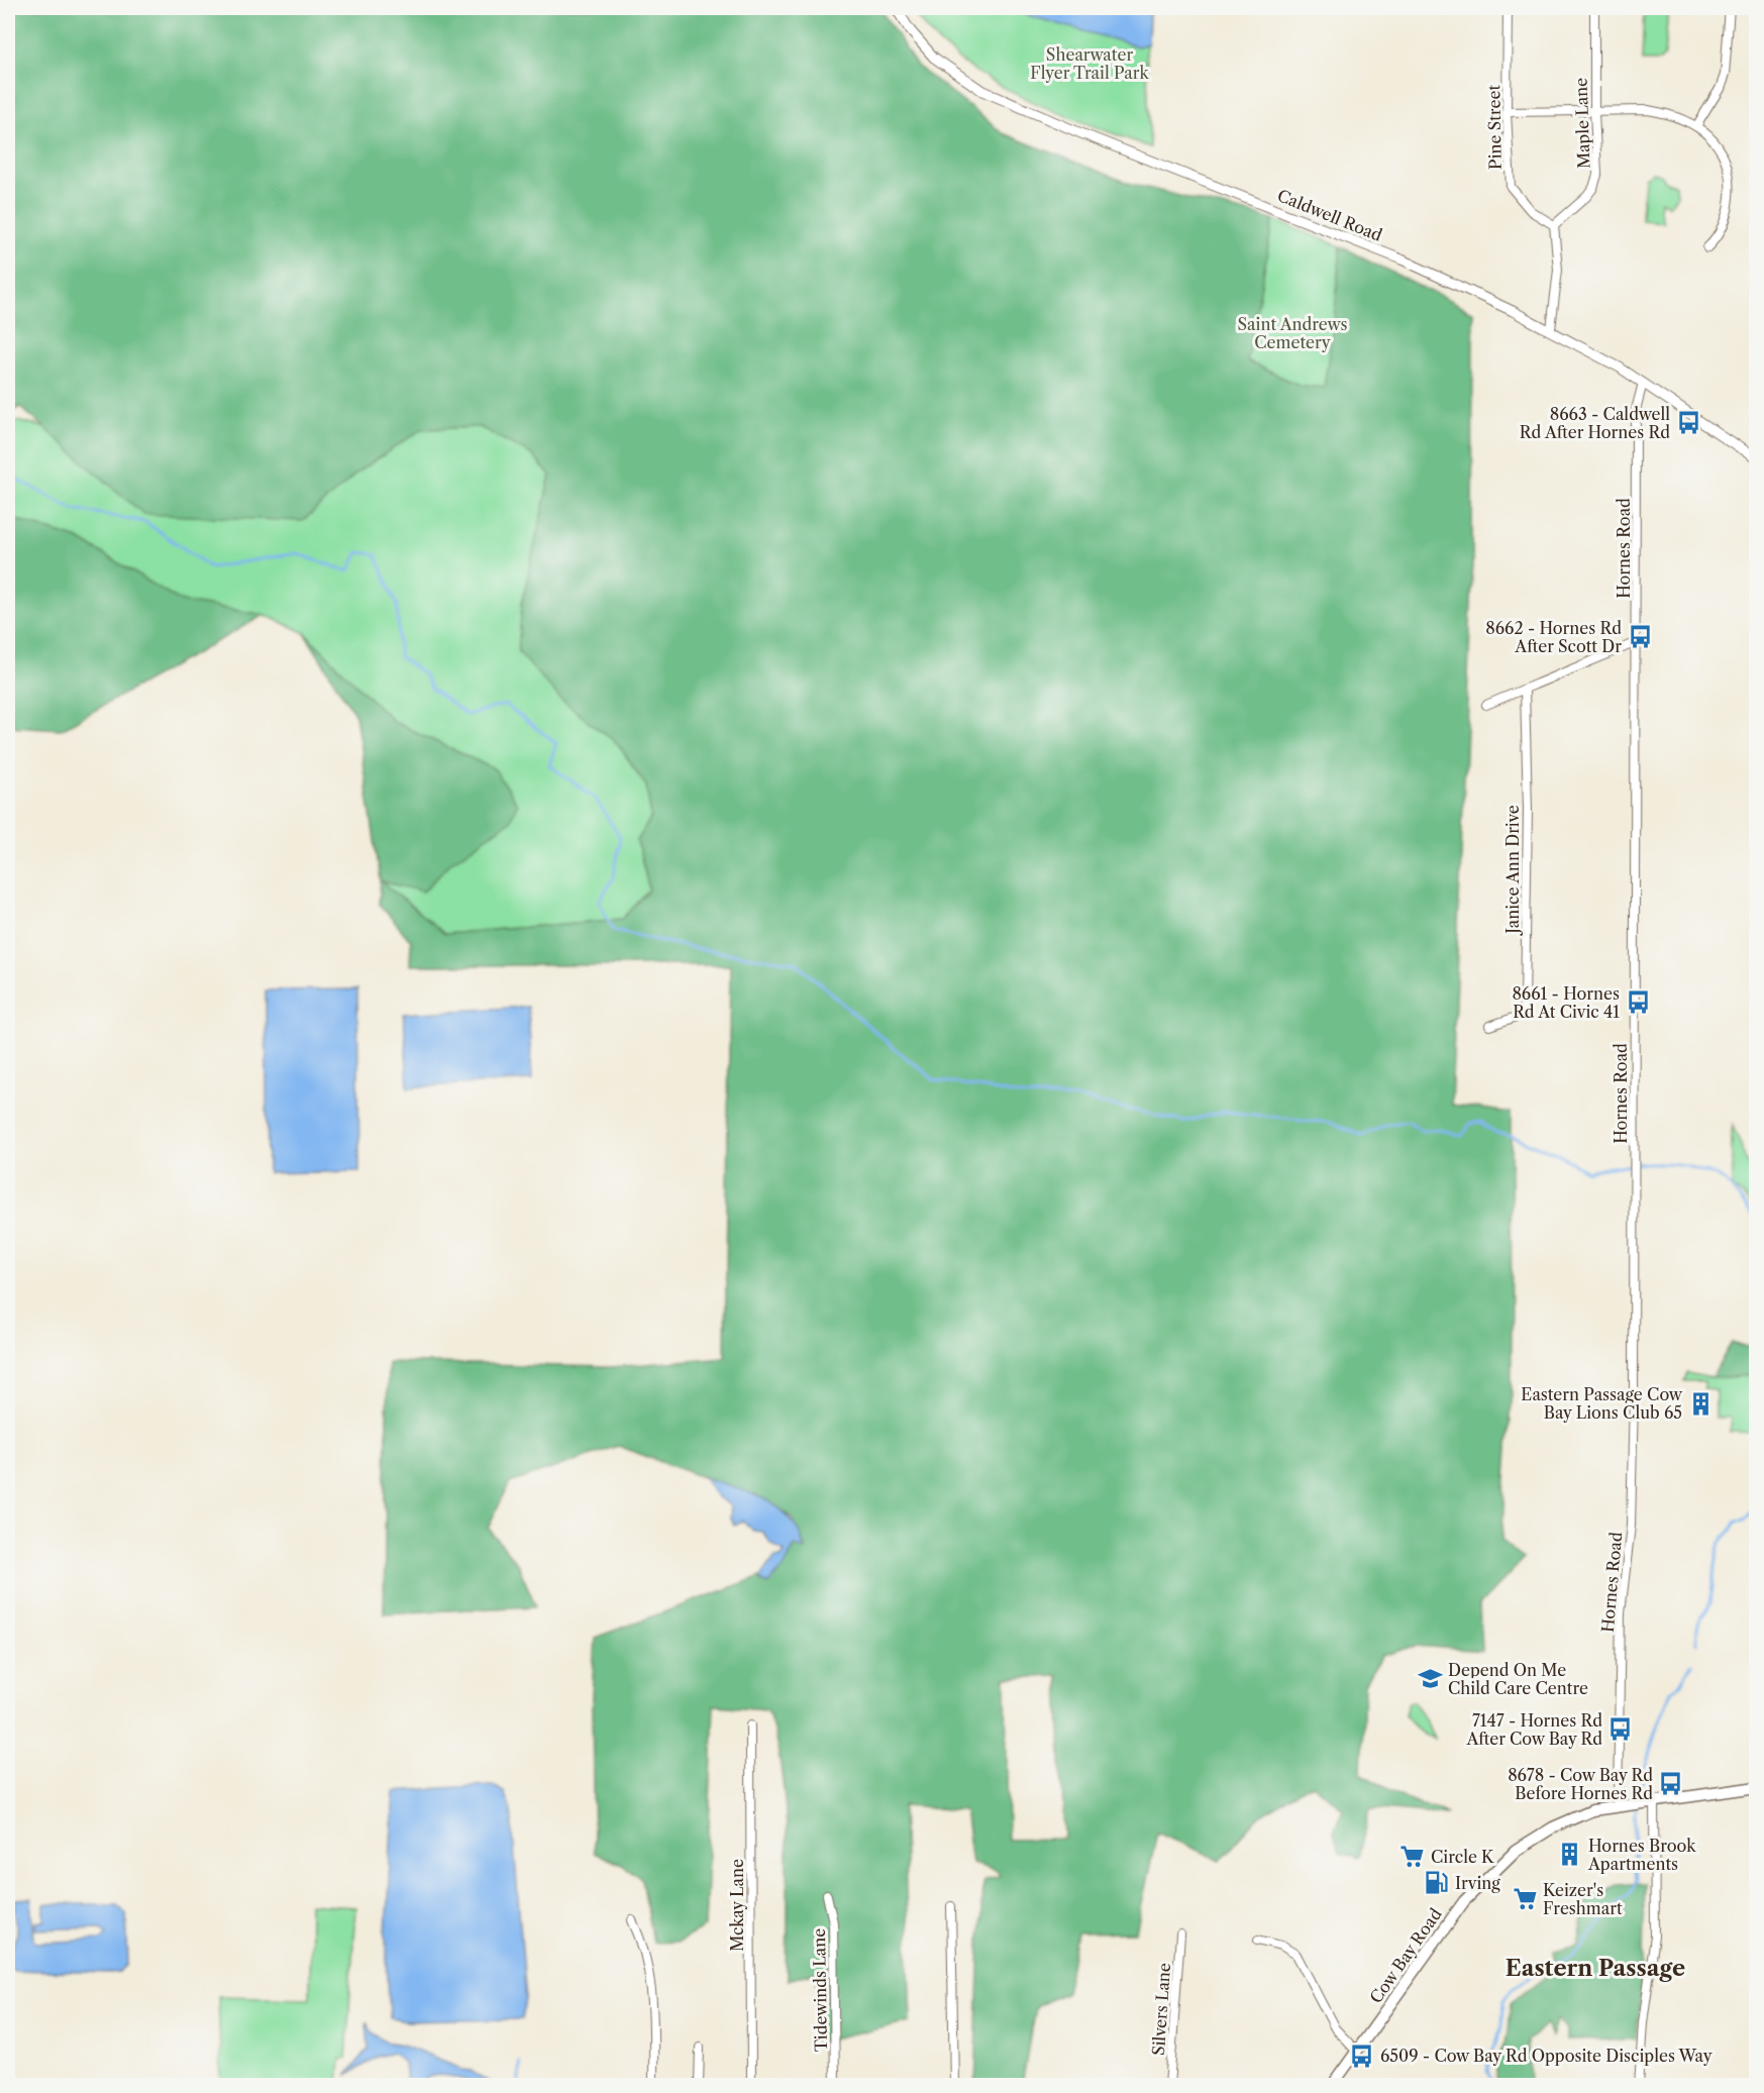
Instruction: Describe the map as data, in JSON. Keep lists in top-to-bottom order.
{
  "streets": {
    "main road": ["Cow Bay Road"],
    "street": [
      "Maple Lane",
      "Pine Street",
      "Caldwell Road",
      "Hornes Road",
      "Janice Ann Drive",
      "Mckay Lane",
      "Tidewinds Lane",
      "Silvers Lane"
    ]
  },
  "crossings": [
    ["Maple Lane", "Pine Street"],
    ["Caldwell Road", "Hornes Road"],
    ["Hornes Road", "Cow Bay Road"]
  ],
  "districts": ["Eastern Passage"],
  "parks": ["Shearwater Flyer Trail Park", "Saint Andrews Cemetery"],
  "places": {
    "bus stop": [
      "8663 - Caldwell Rd After Hornes Rd",
      "8662 - Hornes Rd After Scott Dr",
      "8661 - Hornes Rd At Civic 41",
      "7147 - Hornes Rd After Cow Bay Rd",
      "8678 - Cow Bay Rd Before Hornes Rd",
      "6509 - Cow Bay Rd Opposite Disciples Way"
    ],
    "building": ["Eastern Passage Cow Bay Lions Club 65", "Hornes Brook Apartments"],
    "school or university": ["Depend On Me Child Care Centre"],
    "supermarket": ["Circle K", "Keizer's Freshmart"],
    "fuel station": ["Irving"]
  }
}
